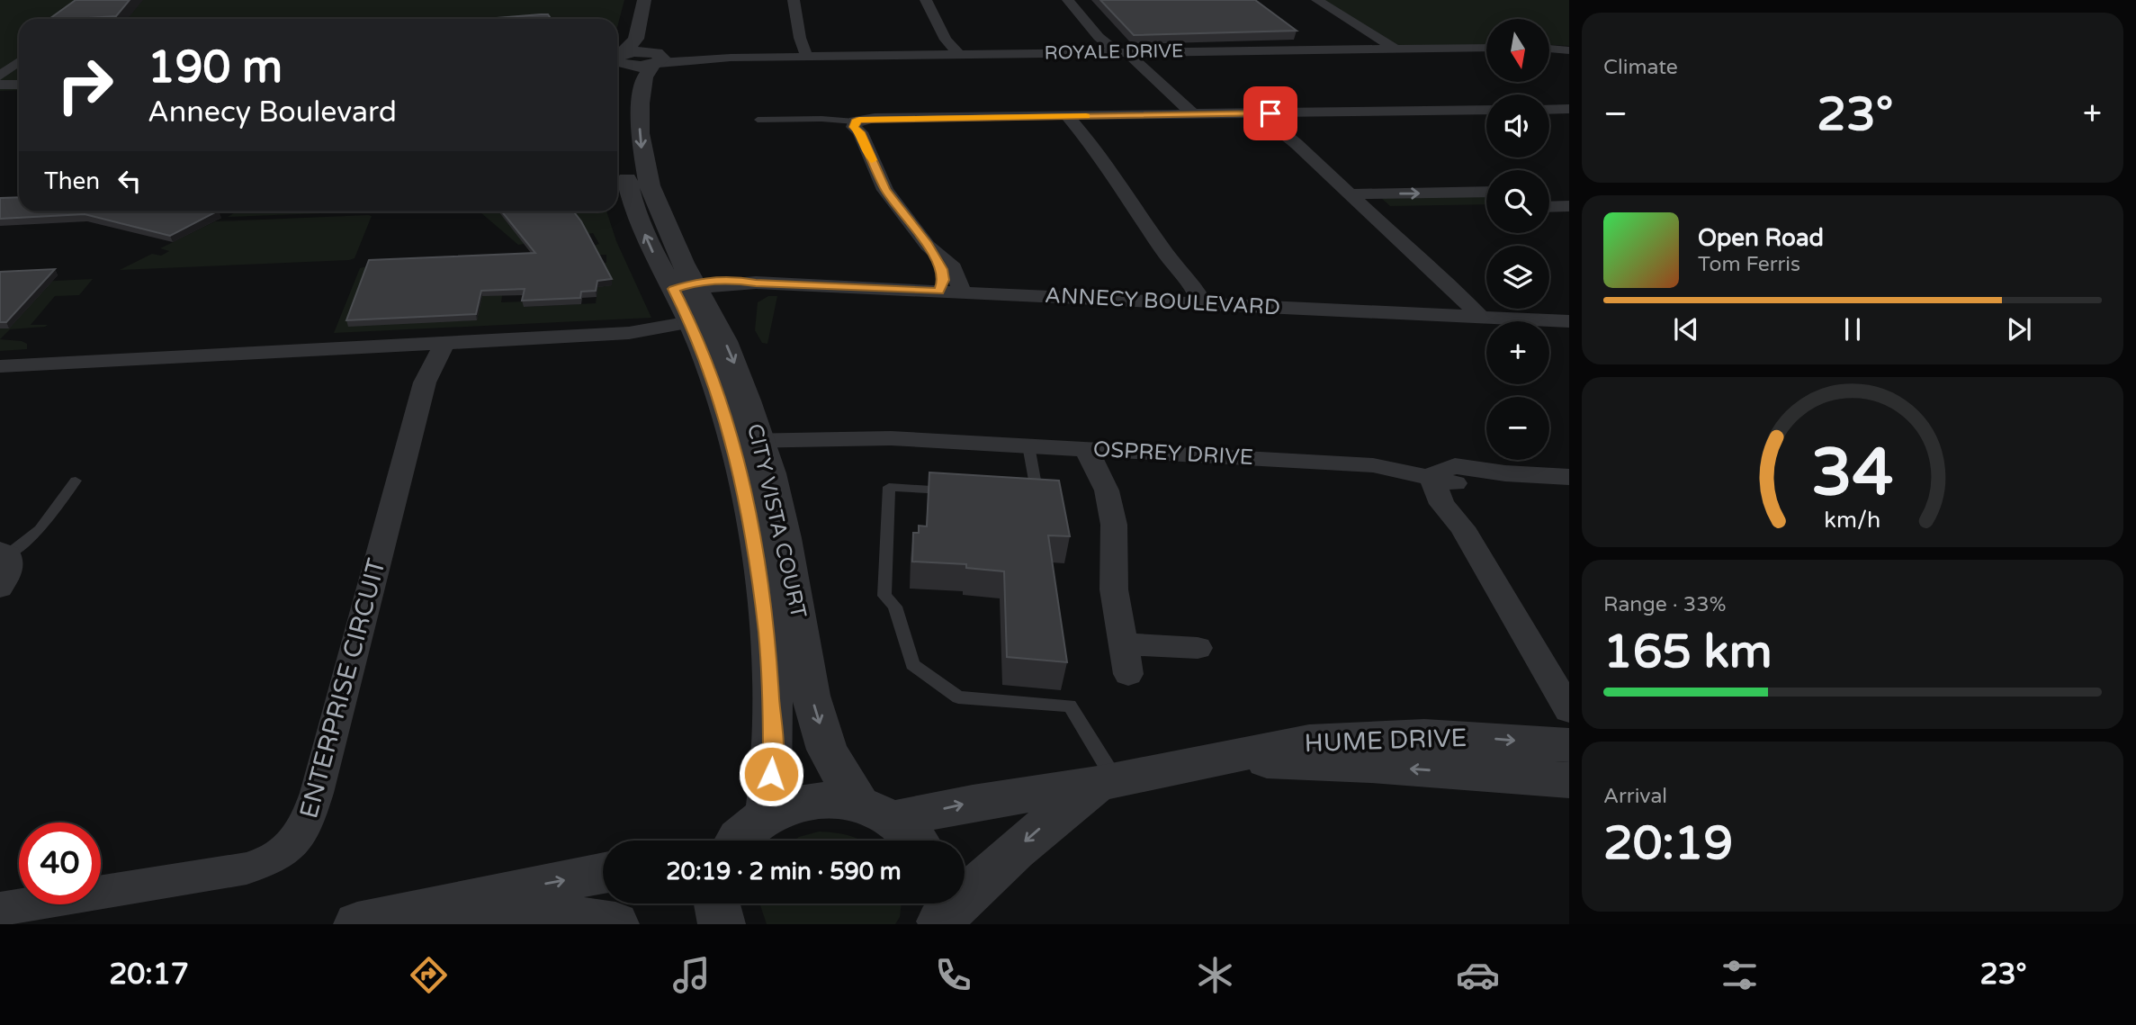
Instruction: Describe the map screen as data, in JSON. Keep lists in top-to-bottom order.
{
  "streets": {
    "street": [
      "ROYALE DRIVE",
      "ANNECY BOULEVARD",
      "OSPREY DRIVE",
      "CITY VISTA COURT",
      "ENTERPRISE CIRCUIT",
      "HUME DRIVE"
    ]
  },
  "crossings": [
    ["ROYALE DRIVE", "CITY VISTA COURT"],
    ["ANNECY BOULEVARD", "CITY VISTA COURT"],
    ["OSPREY DRIVE", "CITY VISTA COURT"],
    ["CITY VISTA COURT", "HUME DRIVE"]
  ],
  "north": "bottom",
  "page": {
    "tile": [
      "Climate",
      ["Range · 33%", "165 km"],
      ["Arrival", "20:19"]
    ],
    "map_buttons": ["+", "−"],
    "turn": ["190 m", "Annecy Boulevard"],
    "heat": ["−", "23°", "+"],
    "then": "Then",
    "song": ["Open Road", "Tom Ferris"],
    "limit": "40",
    "trip": "20:19 · 2 min · 590 m",
    "tabs": ["20:17", "23°"],
    "gauge": ["34", "km/h"]
  }
}
